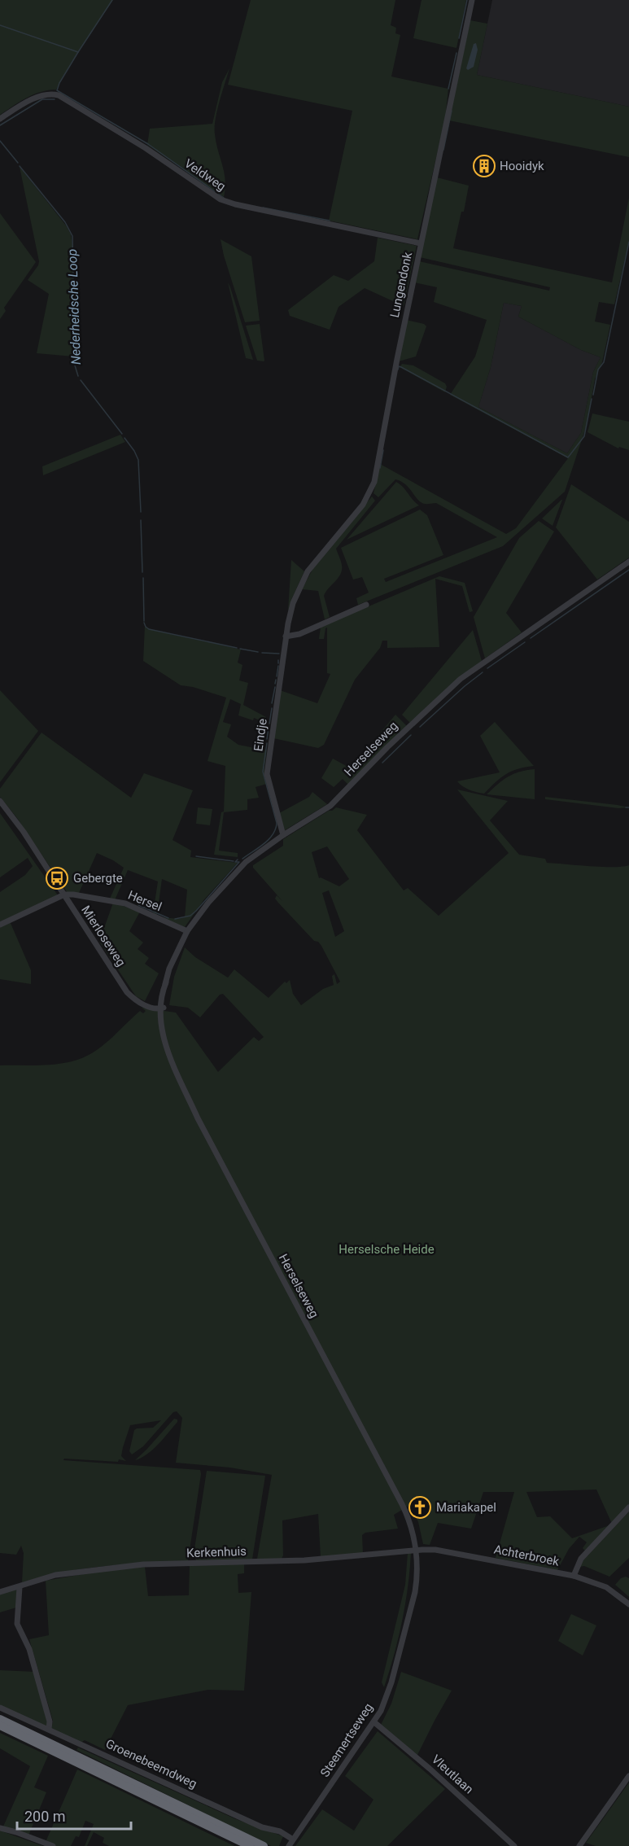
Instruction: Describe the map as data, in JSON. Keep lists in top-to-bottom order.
{
  "streets": {
    "street": [
      "Veldweg",
      "Lungendonk",
      "Eindje",
      "Herselseweg",
      "Hersel",
      "Mierloseweg",
      "Kerkenhuis",
      "Achterbroek",
      "Steemertseweg",
      "Groenebeemdweg",
      "Vleutlaan"
    ]
  },
  "crossings": [
    ["Veldweg", "Lungendonk"],
    ["Lungendonk", "Eindje"],
    ["Eindje", "Herselseweg"],
    ["Herselseweg", "Hersel"],
    ["Herselseweg", "Mierloseweg"],
    ["Herselseweg", "Kerkenhuis"],
    ["Herselseweg", "Achterbroek"],
    ["Herselseweg", "Steemertseweg"],
    ["Hersel", "Mierloseweg"],
    ["Kerkenhuis", "Achterbroek"],
    ["Kerkenhuis", "Steemertseweg"],
    ["Achterbroek", "Steemertseweg"],
    ["Steemertseweg", "Groenebeemdweg"],
    ["Steemertseweg", "Vleutlaan"]
  ],
  "water": ["Nederheidsche Loop"],
  "parks": ["Herselsche Heide"],
  "places": {
    "building": ["Hooidyk"],
    "bus stop": ["Gebergte"],
    "church": ["Mariakapel"]
  },
  "scale_bar": "200 m"
}
